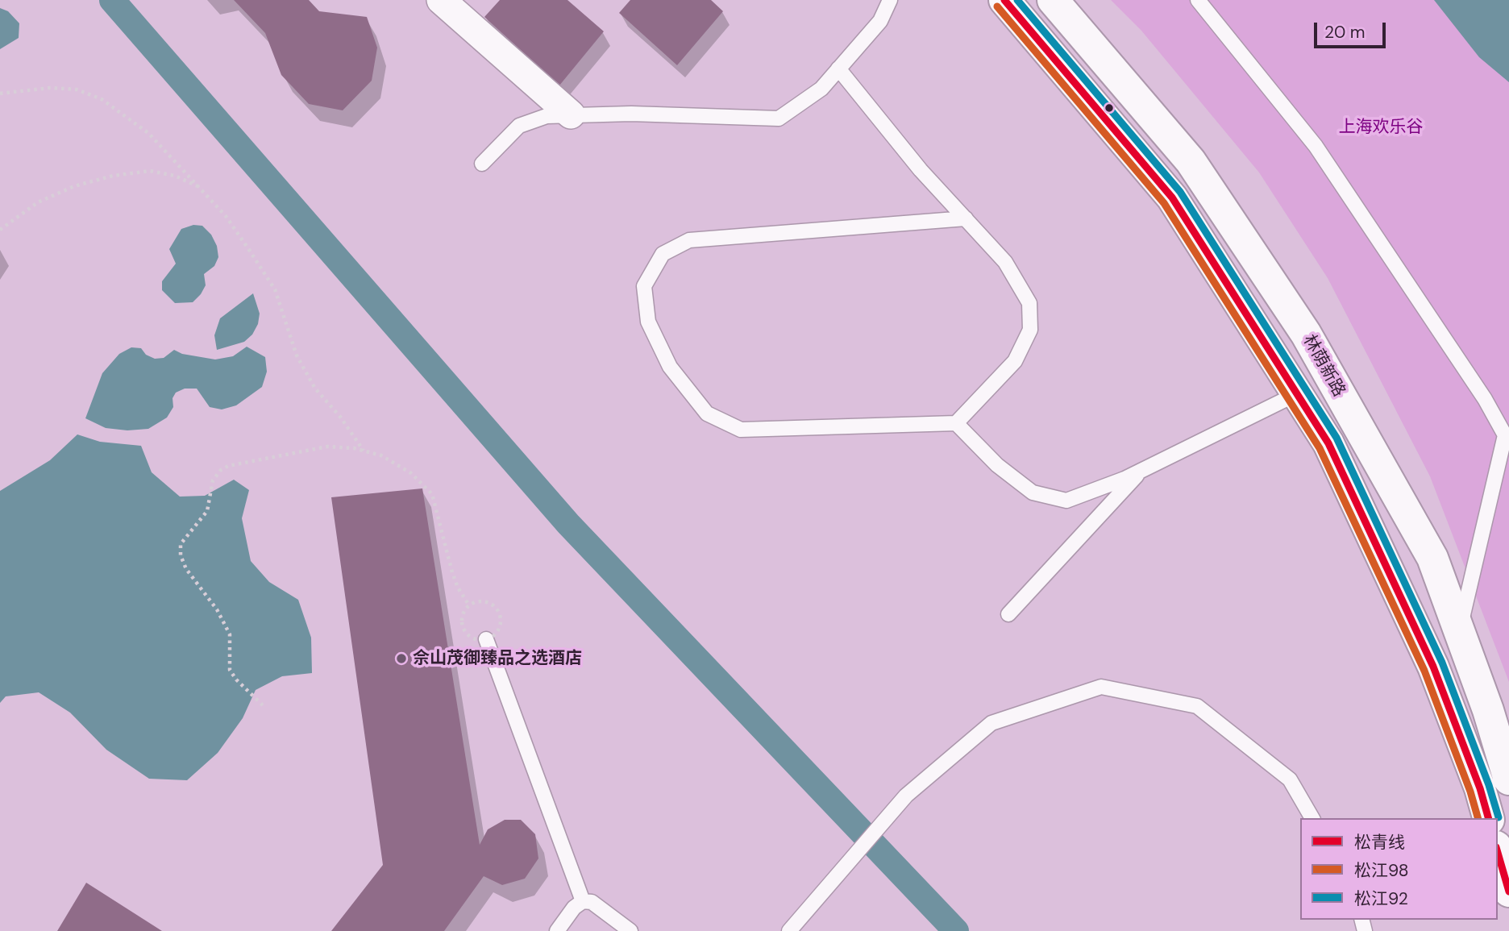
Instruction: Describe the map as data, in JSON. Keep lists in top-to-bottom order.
{
  "streets": {
    "main road": ["林荫新路"]
  },
  "parks": ["上海欢乐谷"],
  "places": ["佘山茂御臻品之选酒店"],
  "lines": ["transit line 松青线", "transit line 松江92", "transit line 松江98"],
  "legend": ["松青线", "松江98", "松江92"],
  "scale_bar": "20 m"
}
